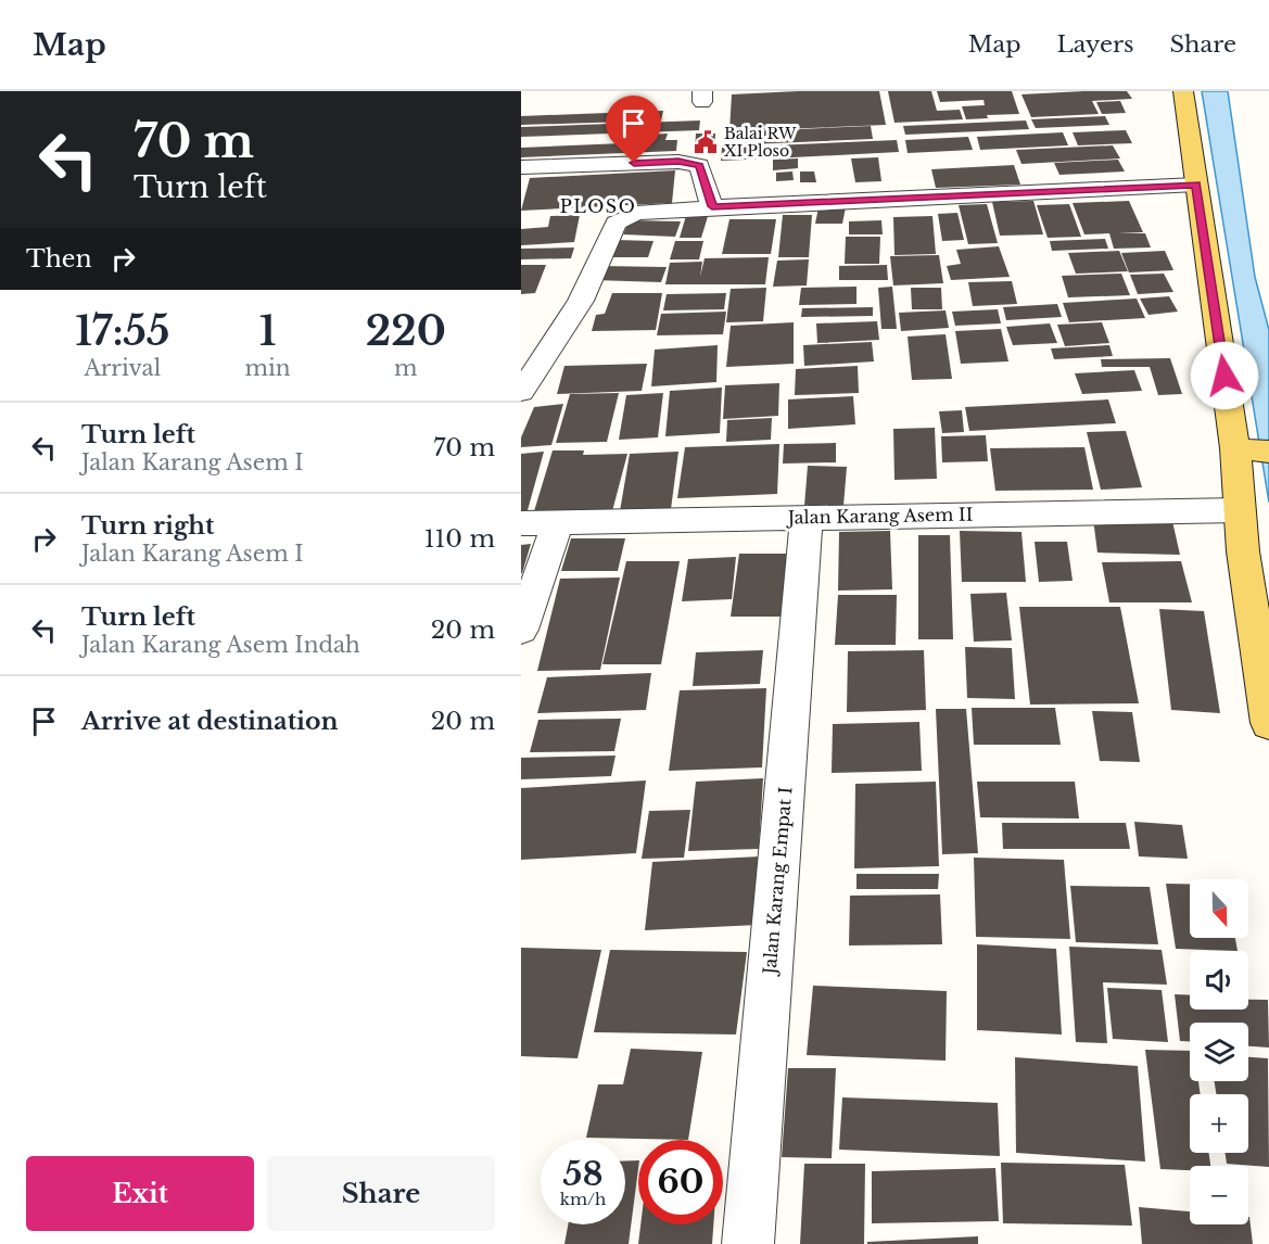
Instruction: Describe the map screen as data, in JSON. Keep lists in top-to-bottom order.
{
  "streets": {
    "street": ["Jalan Karang Asem II", "Jalan Karang Empat I"]
  },
  "crossings": [
    ["Jalan Karang Asem II", "Jalan Karang Empat I"]
  ],
  "districts": ["PLOSO"],
  "places": {
    "public building": ["Balai RW XI Ploso"]
  },
  "north": "bottom",
  "page": {
    "header": "Map",
    "nav": ["Map", "Layers", "Share"],
    "turn": ["70 m", "Turn left"],
    "then": "Then",
    "eta": [
      "17:55",
      "Arrival",
      "1",
      "min",
      "220",
      "m"
    ],
    "list": [
      {
        "name": "Turn left",
        "note": "Jalan Karang Asem I",
        "value": "70 m"
      },
      {
        "name": "Turn right",
        "note": "Jalan Karang Asem I",
        "value": "110 m"
      },
      {
        "name": "Turn left",
        "note": "Jalan Karang Asem Indah",
        "value": "20 m"
      },
      {
        "name": "Arrive at destination",
        "value": "20 m"
      }
    ],
    "map_buttons": ["+", "−"],
    "speed": "58 km/h",
    "limit": "60",
    "buttons": ["Exit", "Share"]
  }
}
